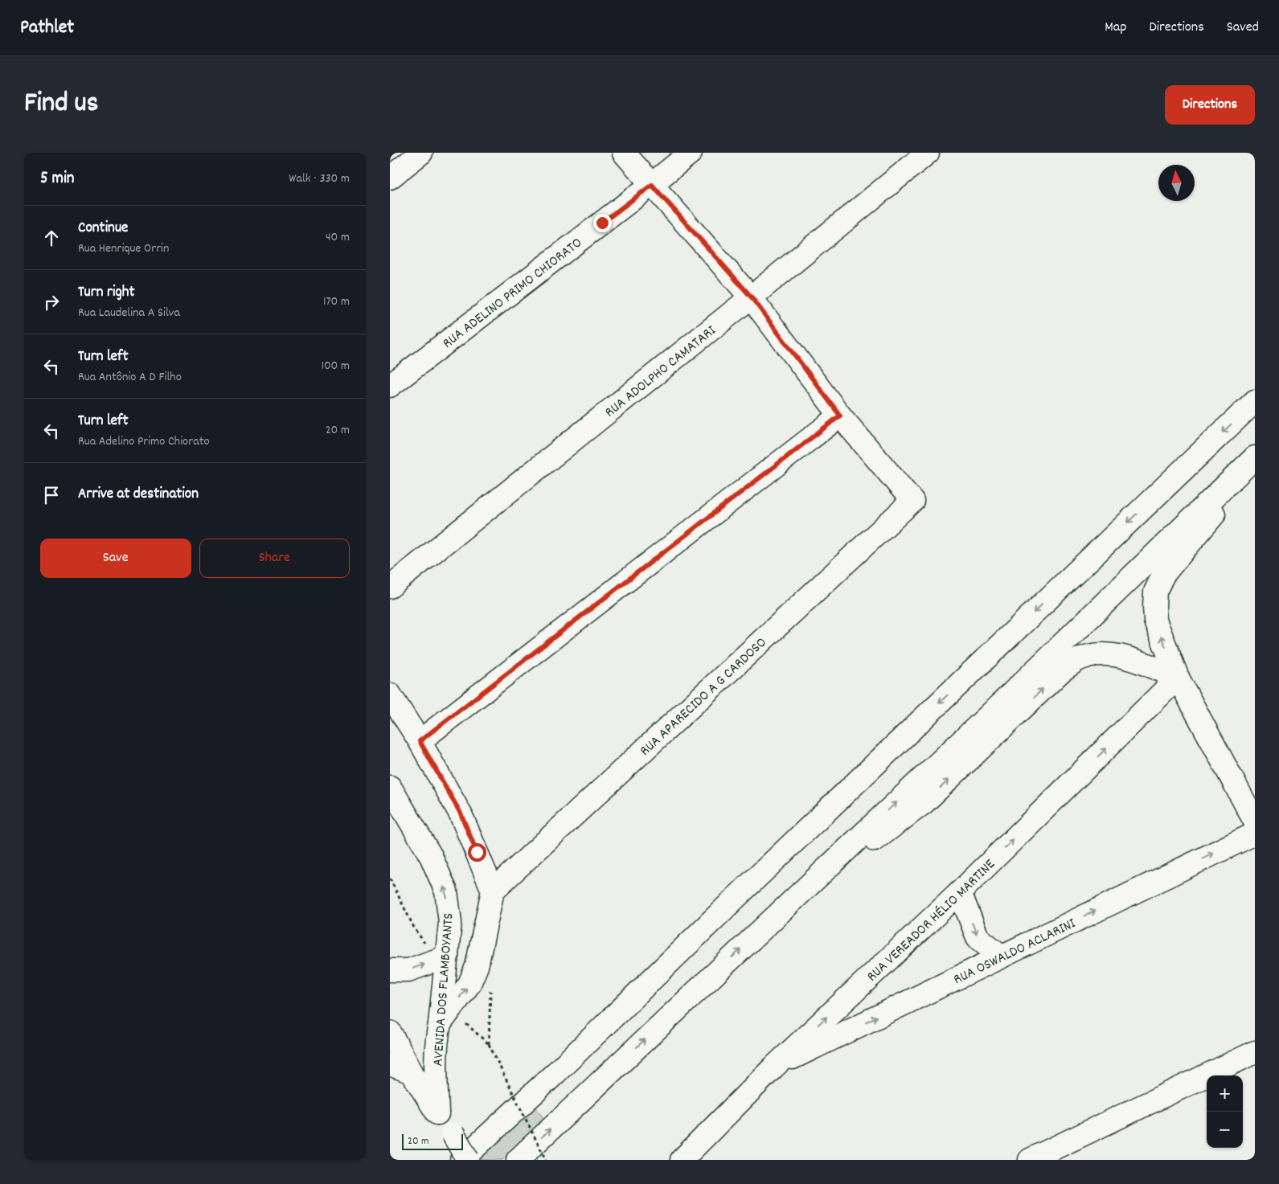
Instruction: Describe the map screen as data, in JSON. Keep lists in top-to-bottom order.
{
  "streets": {
    "main road": [
      "RUA ADELINO PRIMO CHIORATO",
      "RUA ADOLPHO CAMATARI",
      "RUA APARECIDO A G CARDOSO",
      "RUA VEREADOR HÉLIO MARTINE",
      "RUA OSWALDO ACLARINI",
      "AVENIDA DOS FLAMBOYANTS"
    ]
  },
  "crossings": [
    ["RUA VEREADOR HÉLIO MARTINE", "RUA OSWALDO ACLARINI"]
  ],
  "scale_bar": "20 m",
  "north": "top",
  "page": {
    "header": "Pathlet",
    "nav": ["Map", "Directions", "Saved"],
    "title": "Find us",
    "buttons": [
      "Directions",
      ["Save", "Share"]
    ],
    "heading": ["5 min", "Walk · 330 m"],
    "list": [
      ["Continue", "Rua Henrique Orrin", "40 m"],
      ["Turn right", "Rua Laudelina A Silva", "170 m"],
      ["Turn left", "Rua Antônio A D Filho", "100 m"],
      ["Turn left", "Rua Adelino Primo Chiorato", "20 m"],
      "Arrive at destination"
    ],
    "map_buttons": ["+", "−"],
    "scale": "20 m"
  }
}
